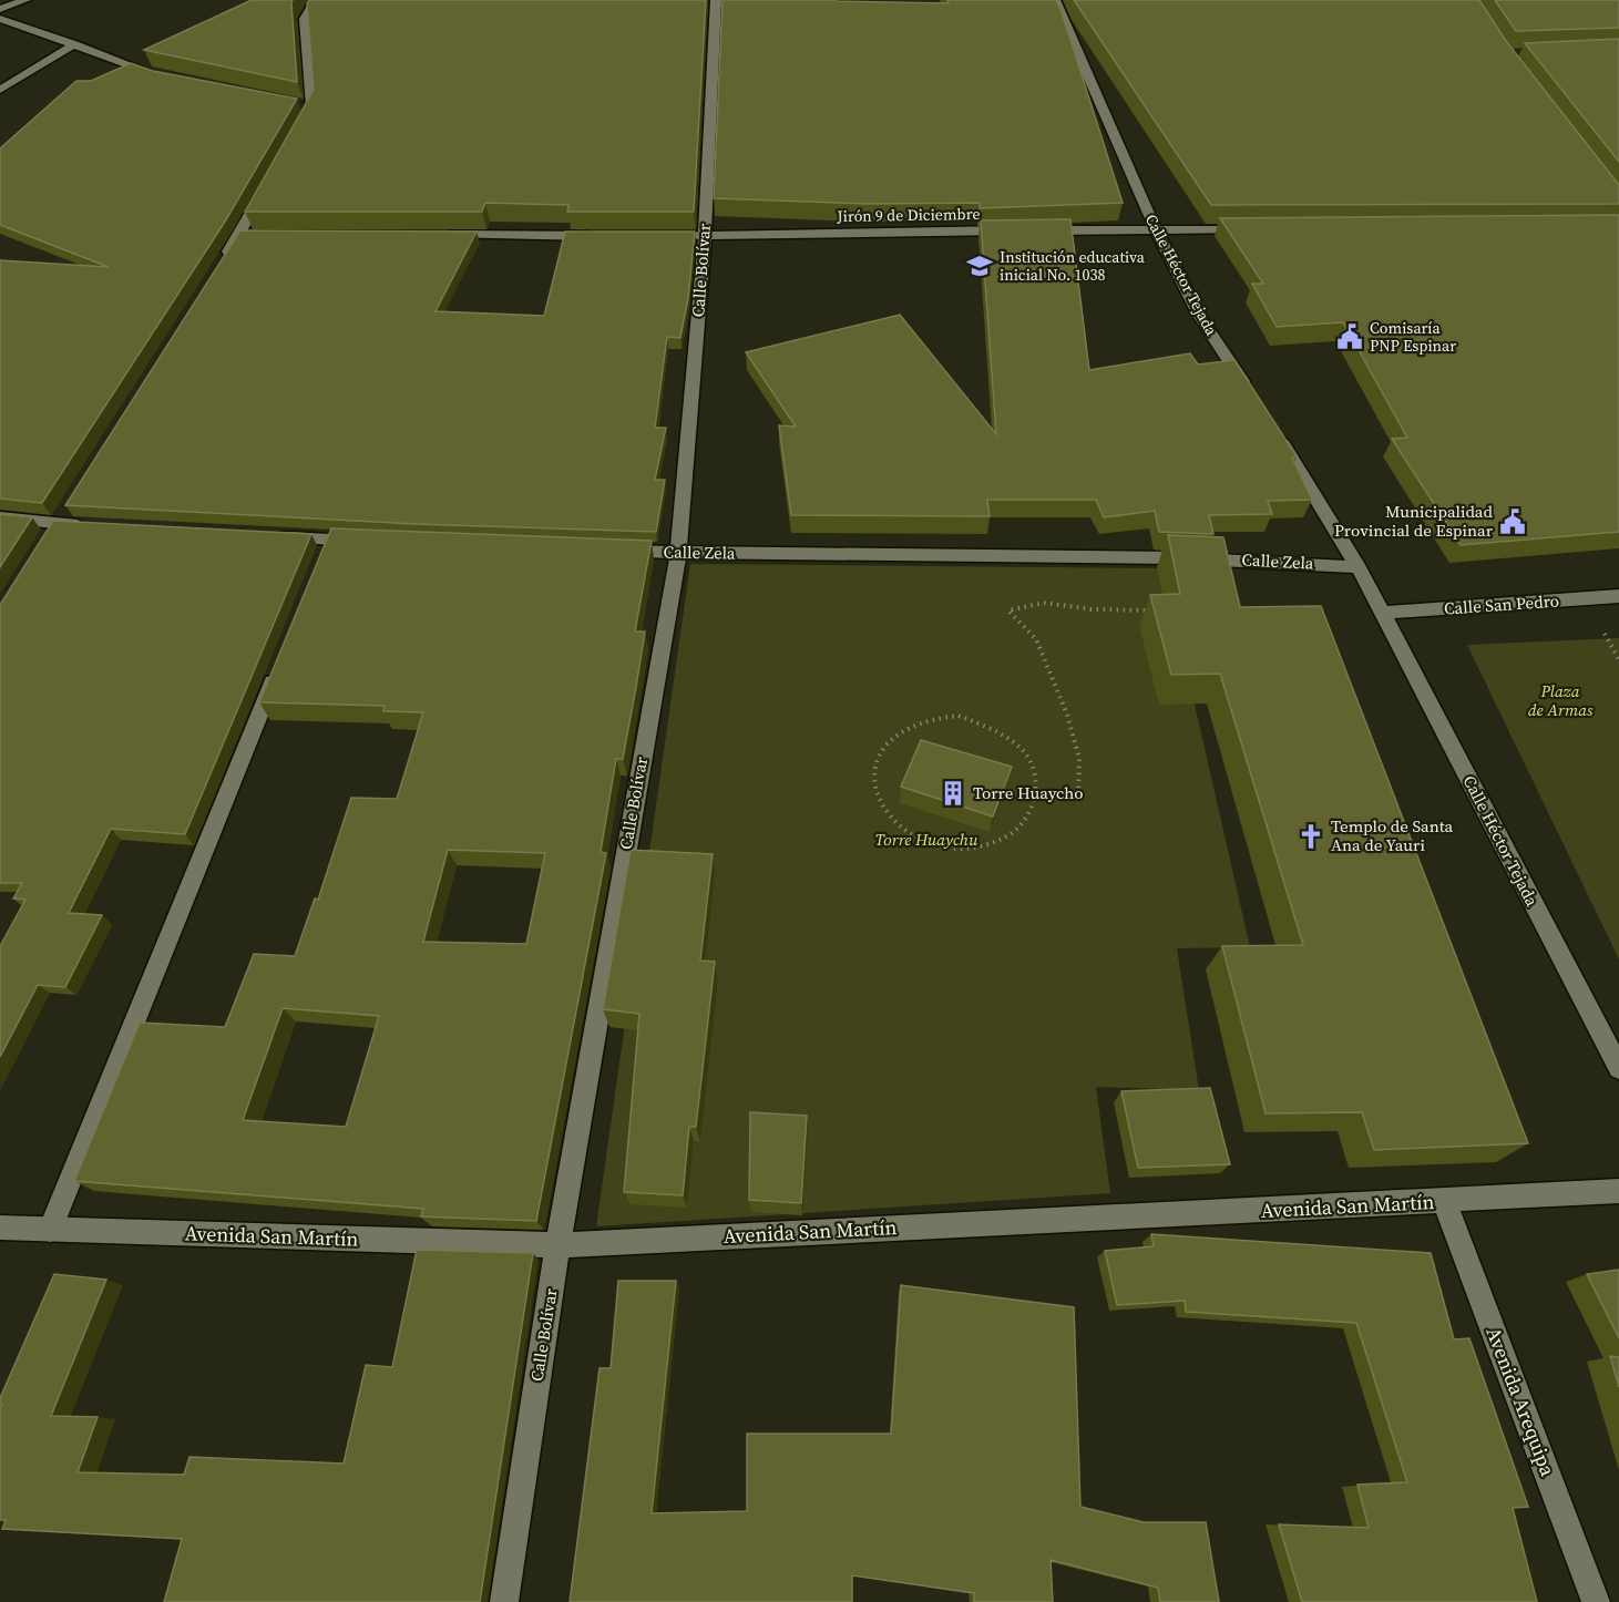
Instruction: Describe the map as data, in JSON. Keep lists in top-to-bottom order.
{
  "streets": {
    "street": [
      "Jirón 9 de Diciembre",
      "Calle Bolívar",
      "Calle Héctor Tejada",
      "Calle Zela",
      "Calle San Pedro",
      "Avenida San Martín",
      "Avenida Arequipa"
    ]
  },
  "crossings": [
    ["Jirón 9 de Diciembre", "Calle Bolívar"],
    ["Jirón 9 de Diciembre", "Calle Héctor Tejada"],
    ["Calle Bolívar", "Calle Zela"],
    ["Calle Bolívar", "Avenida San Martín"],
    ["Calle Héctor Tejada", "Calle Zela"],
    ["Calle Héctor Tejada", "Calle San Pedro"],
    ["Avenida San Martín", "Avenida Arequipa"]
  ],
  "parks": ["Plaza de Armas", "Torre Huaychu"],
  "places": {
    "school or university": ["Institución educativa inicial No. 1038"],
    "public building": ["Comisaría PNP Espinar", "Municipalidad Provincial de Espinar"],
    "building": ["Torre Huaycho"],
    "church": ["Templo de Santa Ana de Yauri"]
  }
}
